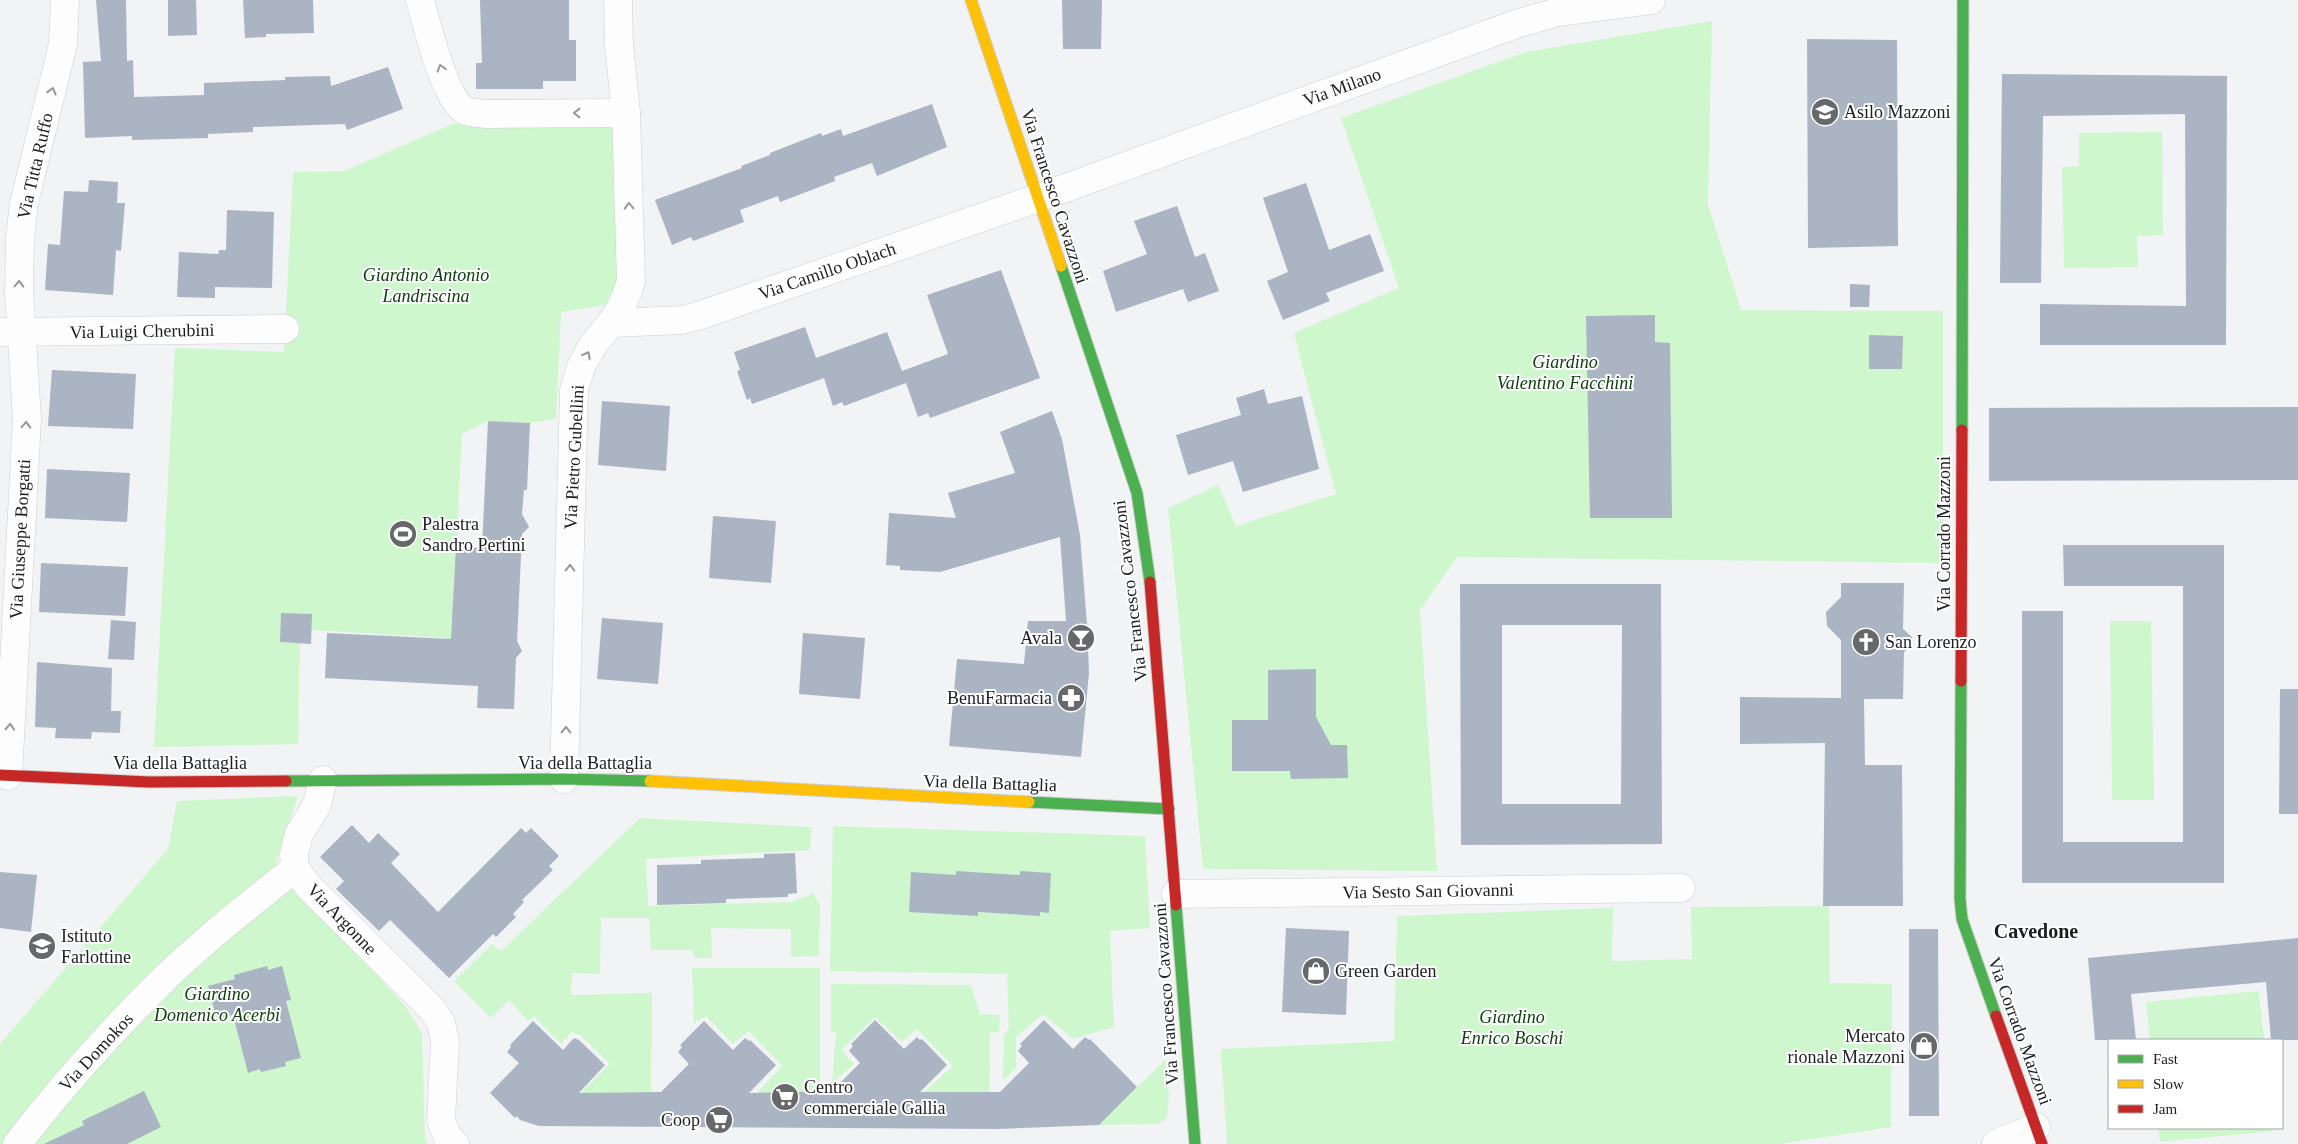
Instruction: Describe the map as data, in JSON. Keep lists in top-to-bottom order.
{
  "streets": {
    "street": [
      "Via Milano",
      "Via Titta Ruffo",
      "Via Francesco Cavazzoni",
      "Via Camillo Oblach",
      "Via Luigi Cherubini",
      "Via Pietro Gubellini",
      "Via Corrado Mazzoni",
      "Via Giuseppe Borgatti",
      "Via della Battaglia",
      "Via Sesto San Giovanni",
      "Via Argonne",
      "Via Domokos"
    ]
  },
  "crossings": [
    ["Via Milano", "Via Francesco Cavazzoni"],
    ["Via Milano", "Via Camillo Oblach"],
    ["Via Titta Ruffo", "Via Luigi Cherubini"],
    ["Via Titta Ruffo", "Via Giuseppe Borgatti"],
    ["Via Francesco Cavazzoni", "Via Camillo Oblach"],
    ["Via Francesco Cavazzoni", "Via della Battaglia"],
    ["Via Francesco Cavazzoni", "Via Sesto San Giovanni"],
    ["Via Camillo Oblach", "Via Pietro Gubellini"],
    ["Via Luigi Cherubini", "Via Giuseppe Borgatti"],
    ["Via Pietro Gubellini", "Via della Battaglia"],
    ["Via Giuseppe Borgatti", "Via della Battaglia"],
    ["Via della Battaglia", "Via Argonne"],
    ["Via Argonne", "Via Domokos"]
  ],
  "one_way": ["Via Titta Ruffo", "Via Pietro Gubellini", "Via Giuseppe Borgatti"],
  "districts": ["Cavedone"],
  "parks": [
    "Giardino Antonio Landriscina",
    "Giardino Valentino Facchini",
    "Giardino Domenico Acerbi",
    "Giardino Enrico Boschi"
  ],
  "places": {
    "school or university": ["Asilo Mazzoni", "Istituto Farlottine"],
    "sports": ["Palestra Sandro Pertini"],
    "bar": ["Avala"],
    "church": ["San Lorenzo"],
    "pharmacy": ["BenuFarmacia"],
    "shop": ["Green Garden", "Mercato rionale Mazzoni"],
    "supermarket": ["Centro commerciale Gallia", "Coop"]
  },
  "legend": ["Fast", "Slow", "Jam"]
}
